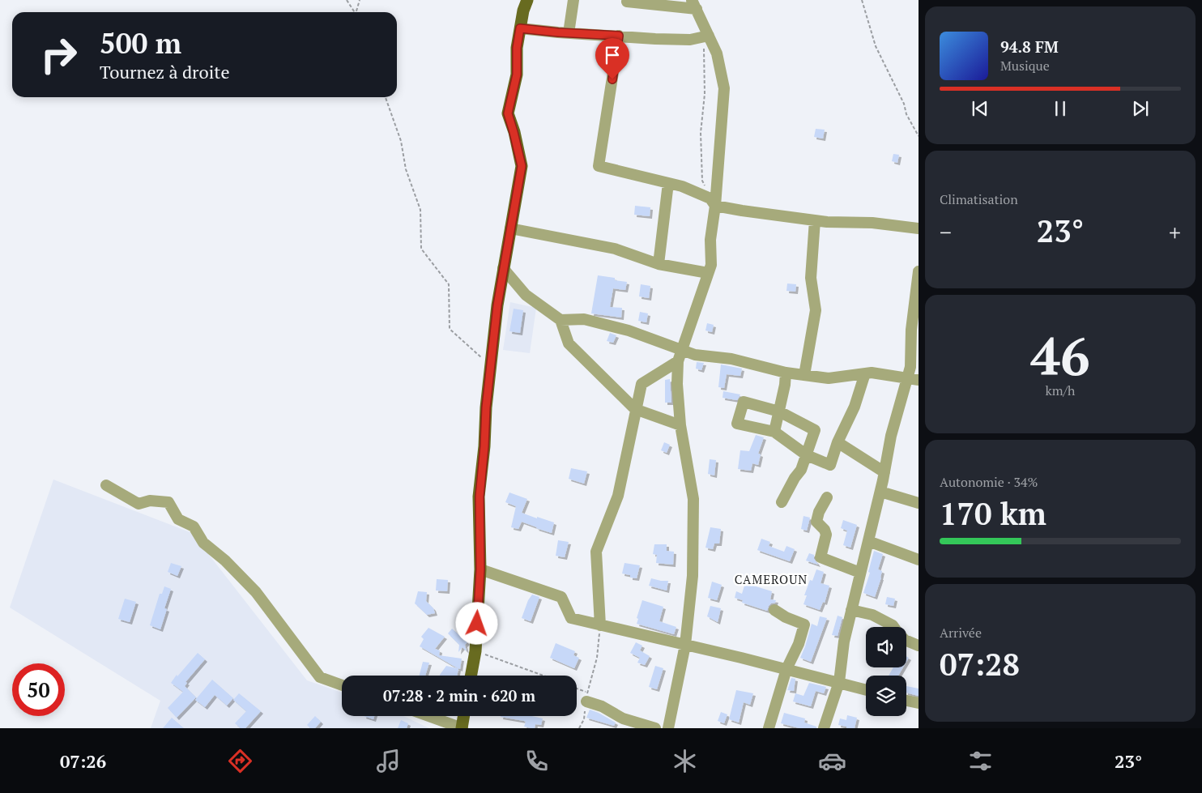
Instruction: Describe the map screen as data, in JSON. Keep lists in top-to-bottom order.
{
  "districts": ["CAMEROUN"],
  "page": {
    "turn": ["500 m", "Tournez à droite"],
    "song": ["94.8 FM", "Musique"],
    "tile": [
      "Climatisation",
      ["46", "km/h"],
      ["Autonomie · 34%", "170 km"],
      ["Arrivée", "07:28"]
    ],
    "heat": ["−", "23°", "+"],
    "limit": "50",
    "trip": "07:28 · 2 min · 620 m",
    "tabs": ["07:26", "23°"]
  }
}
